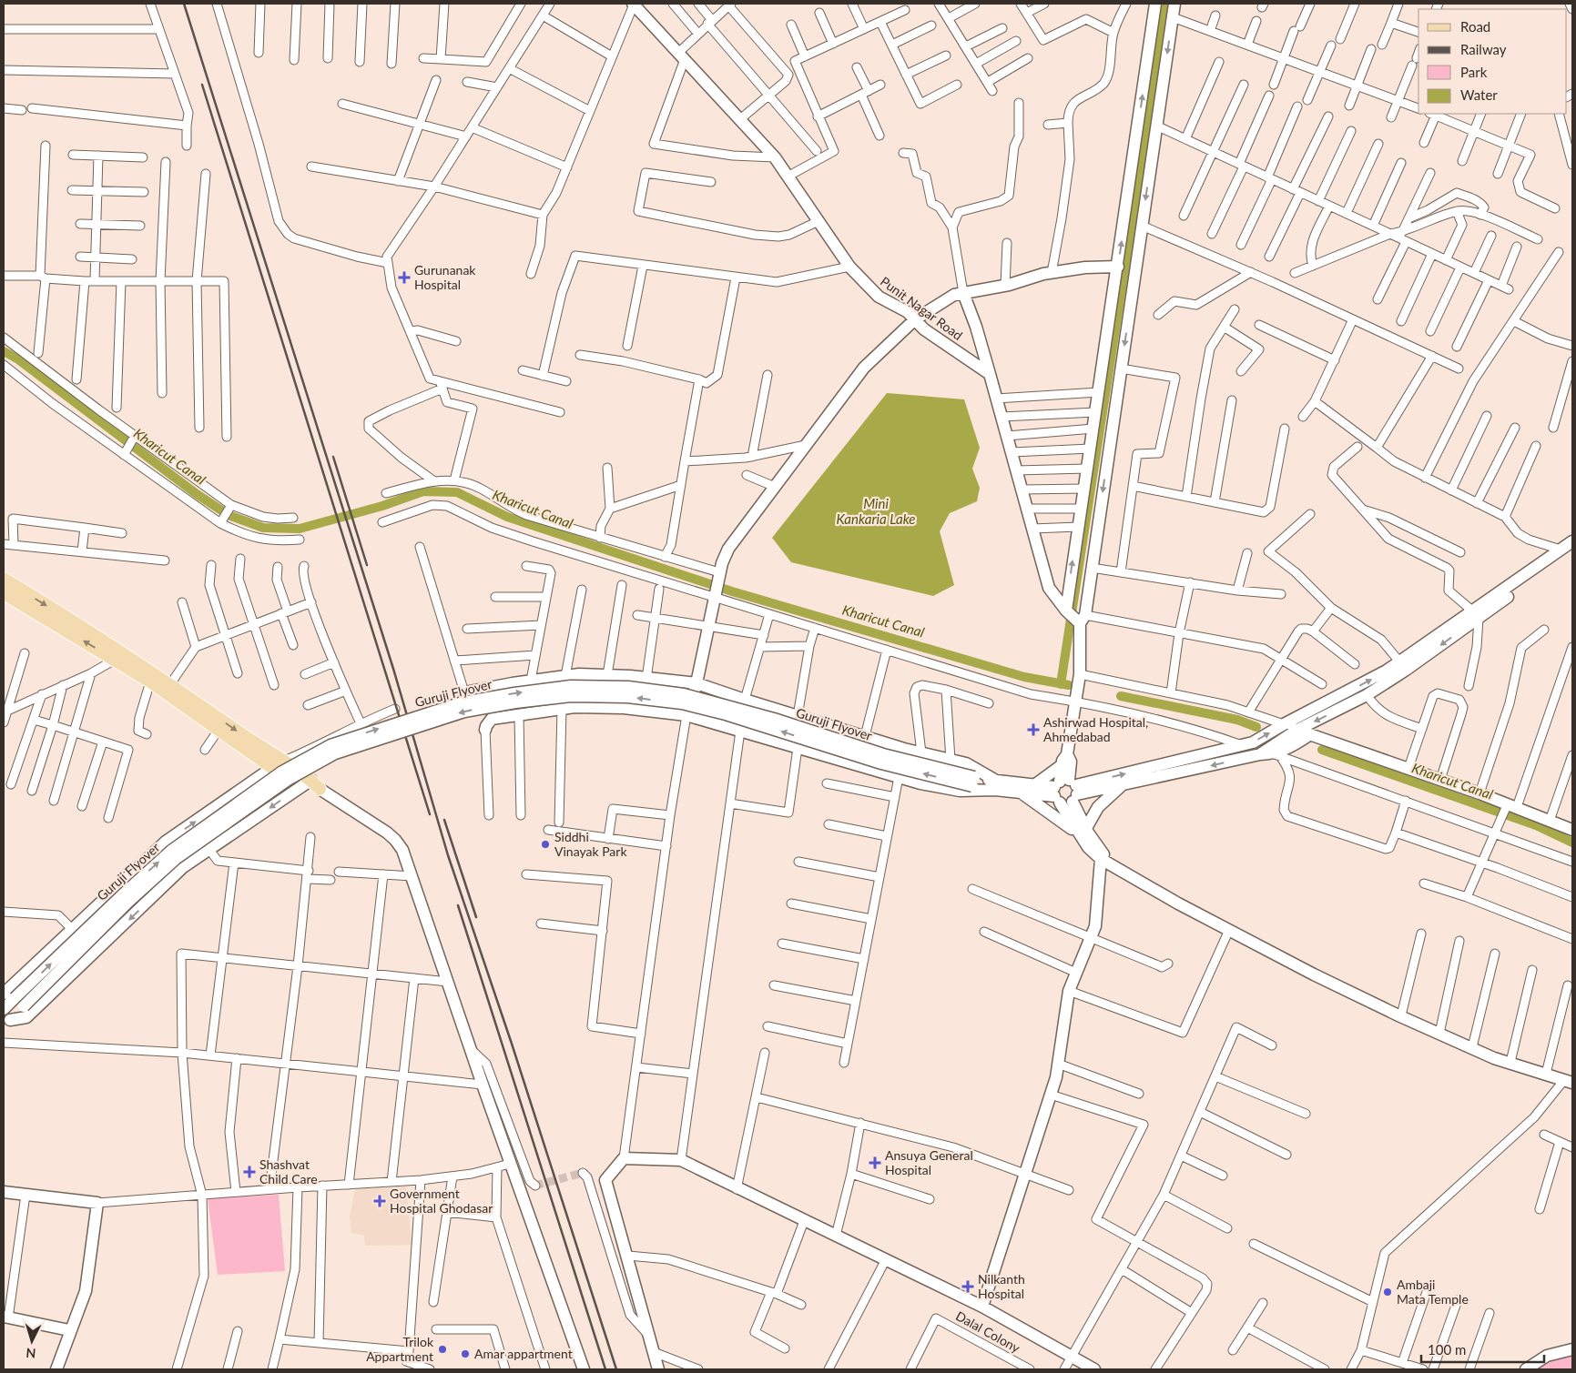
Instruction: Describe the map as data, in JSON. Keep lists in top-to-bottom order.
{
  "streets": {
    "street": ["Punit Nagar Road", "Guruji Flyover", "Dalal Colony"]
  },
  "water": ["Kharicut Canal", "Mini Kankaria Lake"],
  "places": {
    "health": [
      "Gurunanak Hospital",
      "Ashirwad Hospital, Ahmedabad",
      "Ansuya General Hospital",
      "Shashvat Child Care",
      "Government Hospital Ghodasar",
      "Nilkanth Hospital"
    ],
    "other": [
      "Siddhi Vinayak Park",
      "Ambaji Mata Temple",
      "Trilok Appartment",
      "Amar appartment"
    ]
  },
  "legend": [
    "Road",
    "Railway",
    "Park",
    "Water"
  ],
  "scale_bar": "100 m",
  "north": "bottom"
}
